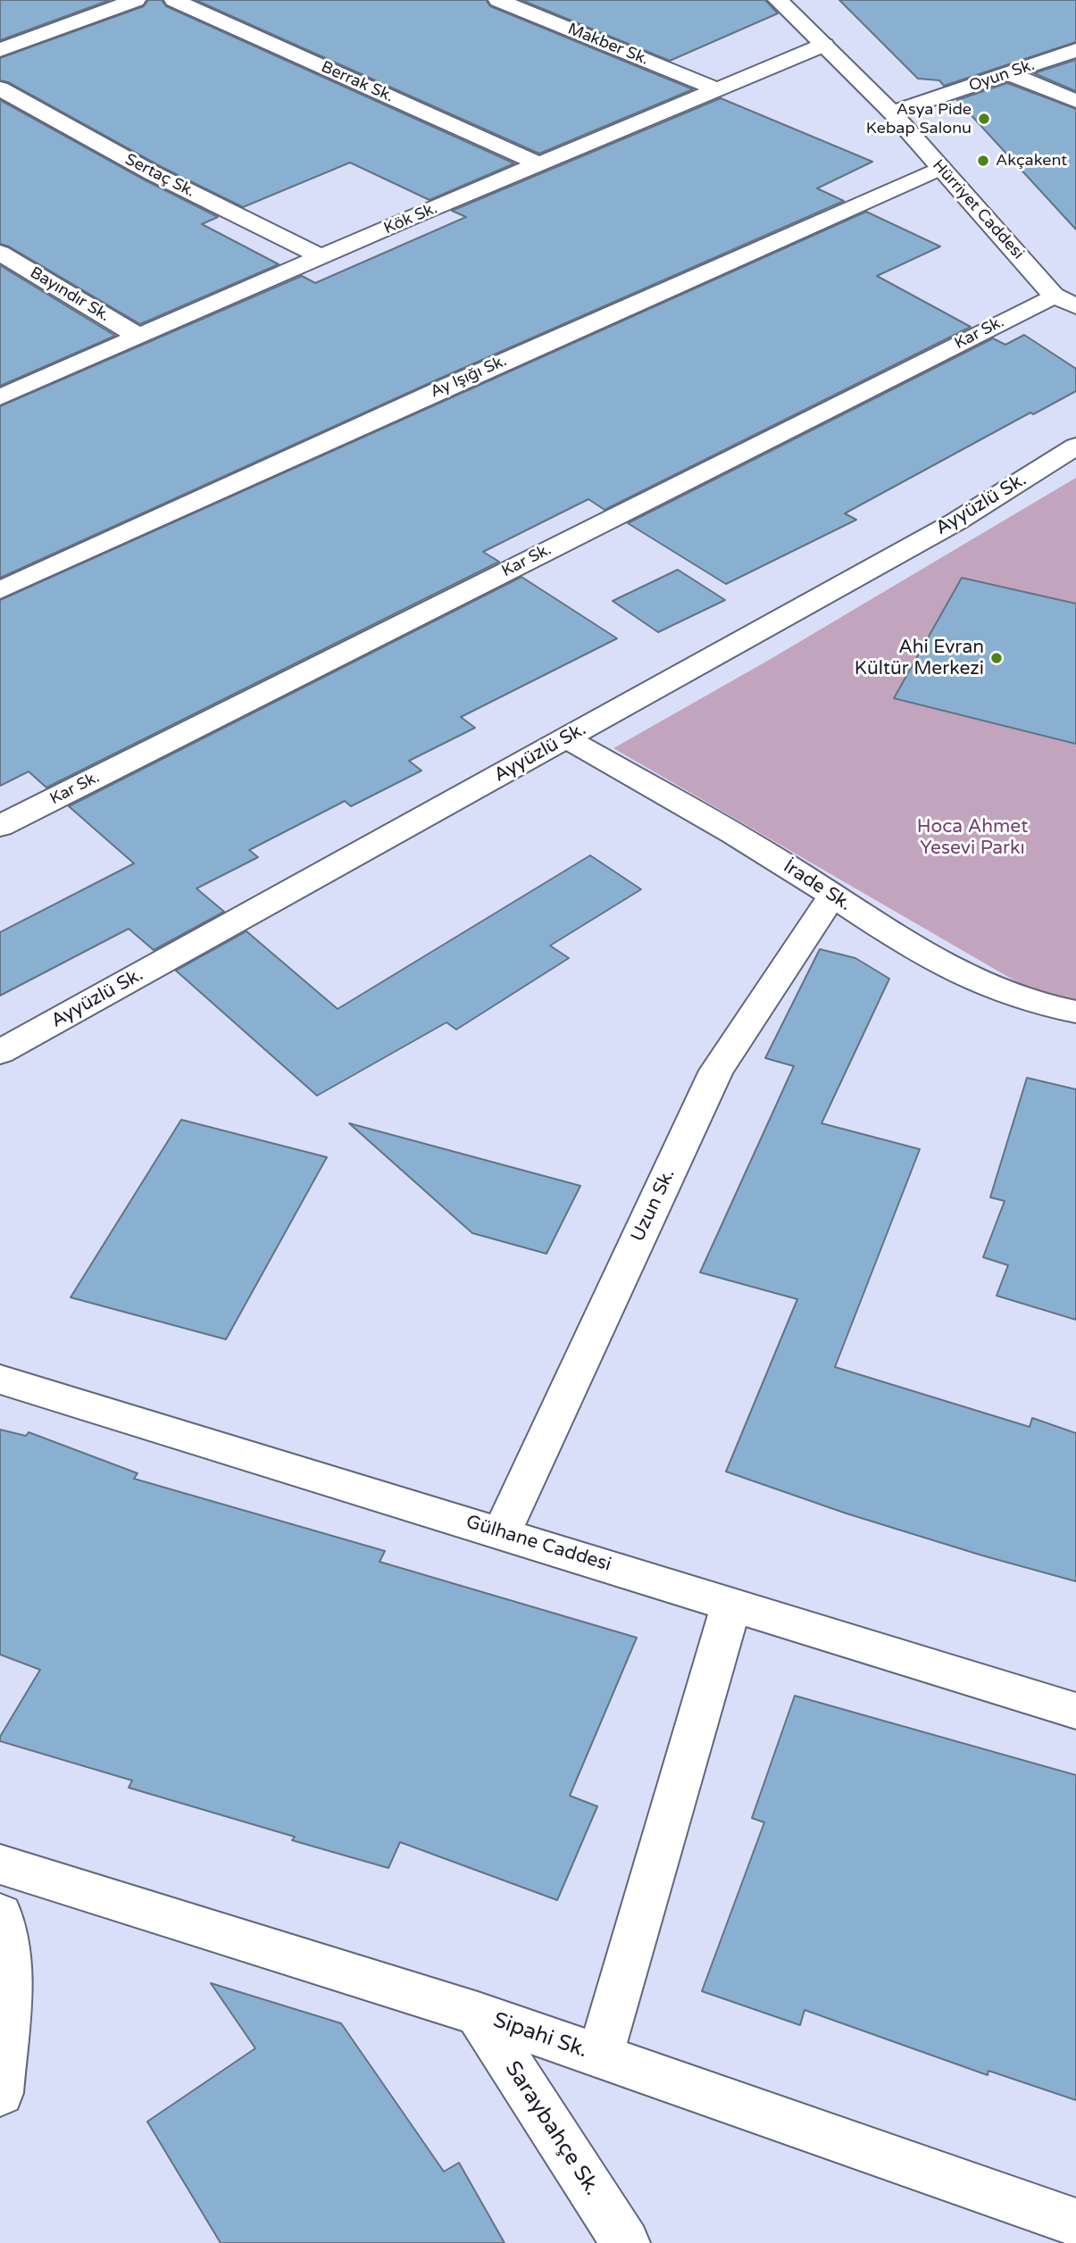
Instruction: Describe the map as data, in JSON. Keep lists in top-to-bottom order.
{
  "streets": {
    "street": [
      "Makber Sk.",
      "Oyun Sk.",
      "Berrak Sk.",
      "Sertaç Sk.",
      "Hürriyet Caddesi",
      "Kök Sk.",
      "Bayındır Sk.",
      "Kar Sk.",
      "Ay Işığı Sk.",
      "Ayyüzlü Sk.",
      "İrade Sk.",
      "Uzun Sk.",
      "Gülhane Caddesi",
      "Sipahi Sk.",
      "Saraybahçe Sk."
    ]
  },
  "crossings": [
    ["Makber Sk.", "Kök Sk."],
    ["Oyun Sk.", "Hürriyet Caddesi"],
    ["Berrak Sk.", "Kök Sk."],
    ["Sertaç Sk.", "Kök Sk."],
    ["Hürriyet Caddesi", "Kök Sk."],
    ["Hürriyet Caddesi", "Kar Sk."],
    ["Hürriyet Caddesi", "Ay Işığı Sk."],
    ["Kök Sk.", "Bayındır Sk."],
    ["Ayyüzlü Sk.", "İrade Sk."],
    ["İrade Sk.", "Uzun Sk."],
    ["Uzun Sk.", "Gülhane Caddesi"],
    ["Sipahi Sk.", "Saraybahçe Sk."]
  ],
  "parks": ["Hoca Ahmet Yesevi Parkı"],
  "places": ["Asya Pide Kebap Salonu", "Akçakent", "Ahi Evran Kültür Merkezi"]
}
